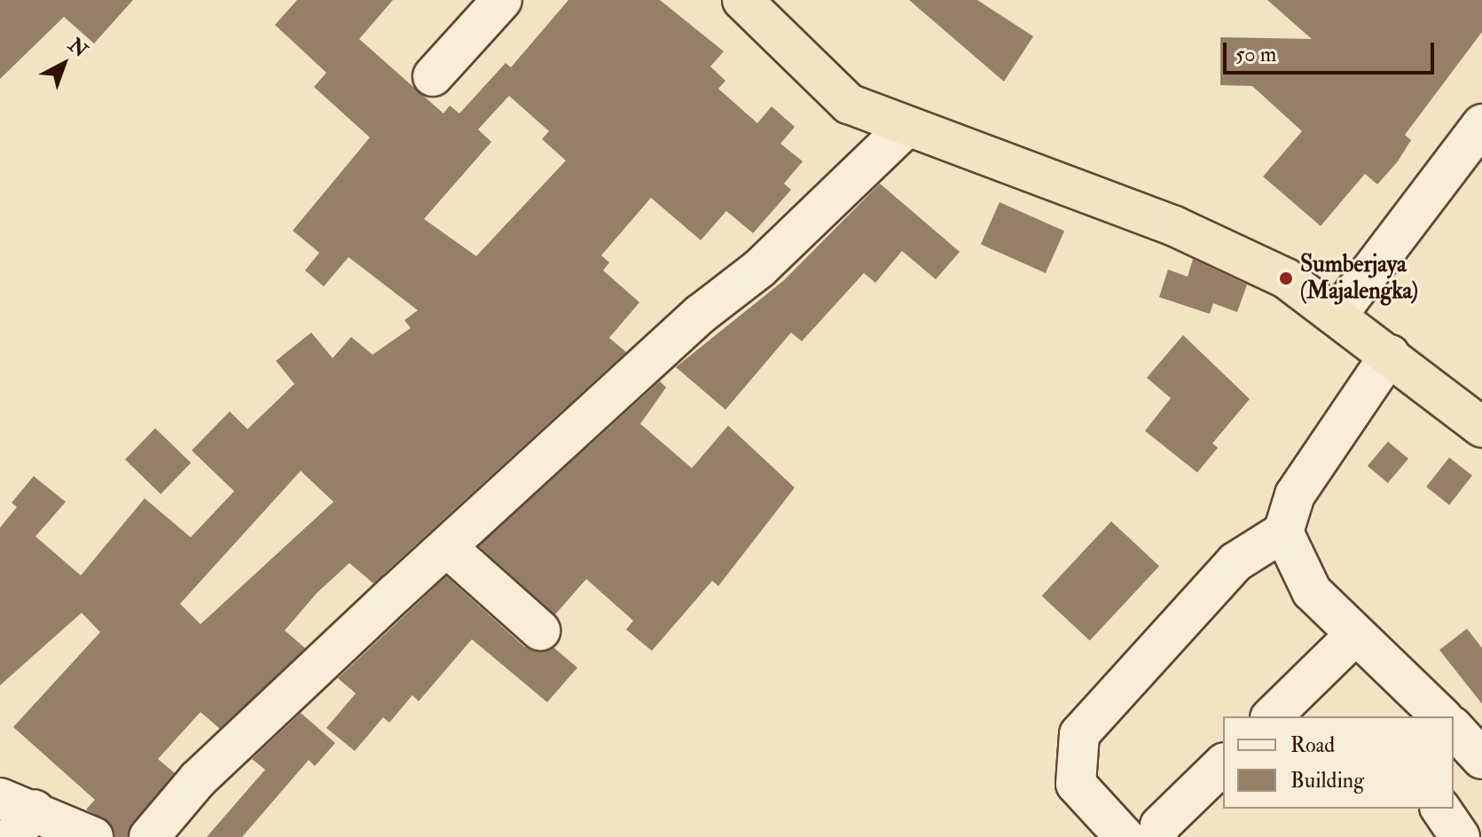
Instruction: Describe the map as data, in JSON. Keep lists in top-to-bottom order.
{
  "places": ["Sumberjaya (Majalengka)"],
  "legend": ["Road", "Building"],
  "scale_bar": "50 m",
  "north": "top right"
}
